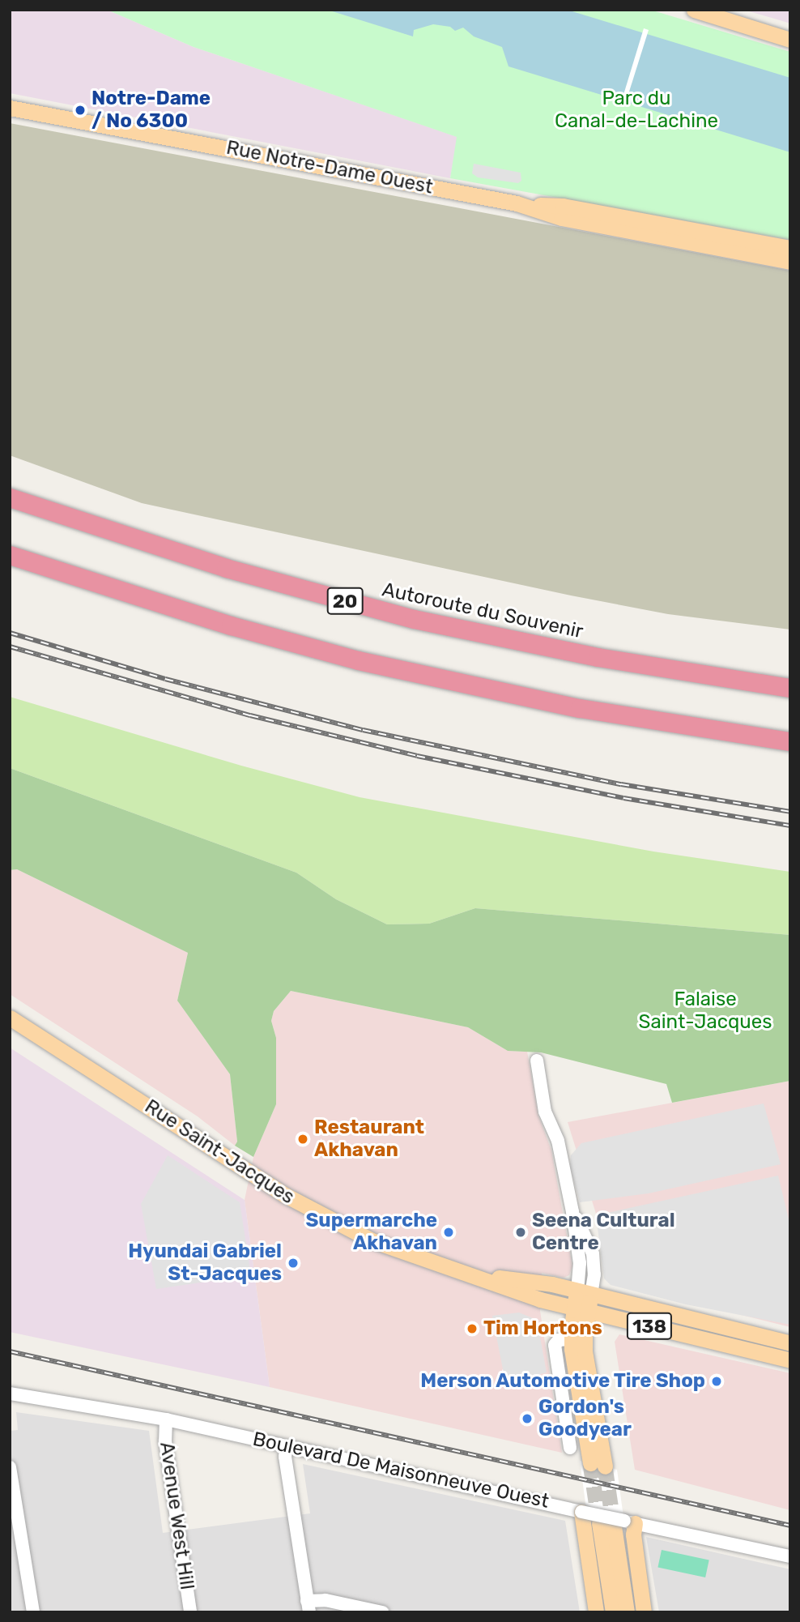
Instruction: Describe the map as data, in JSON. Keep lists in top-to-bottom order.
{
  "streets": {
    "highway": ["20", "Autoroute du Souvenir"],
    "main road": ["Rue Notre-Dame Ouest", "Rue Saint-Jacques", "138"],
    "street": ["Boulevard De Maisonneuve Ouest", "Avenue West Hill"]
  },
  "crossings": [
    ["Boulevard De Maisonneuve Ouest", "Avenue West Hill"]
  ],
  "parks": ["Parc du Canal-de-Lachine", "Falaise Saint-Jacques"],
  "places": [
    "Notre-Dame / No 6300",
    "Restaurant Akhavan",
    "Supermarche Akhavan",
    "Seena Cultural Centre",
    "Hyundai Gabriel St-Jacques",
    "Tim Hortons",
    "Merson Automotive Tire Shop",
    "Gordon's Goodyear"
  ]
}
